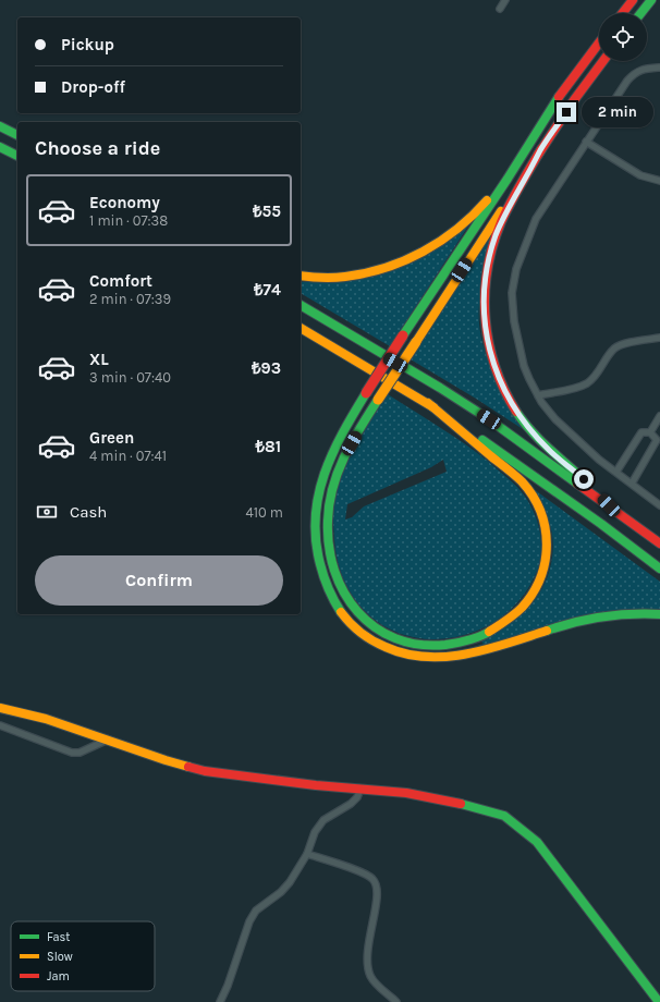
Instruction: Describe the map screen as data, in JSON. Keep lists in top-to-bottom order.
{
  "legend": ["Fast", "Slow", "Jam"],
  "page": {
    "banner": ["Pickup", "Drop-off"],
    "bubble": "2 min",
    "heading": "Choose a ride",
    "list": [
      {
        "name": "Economy",
        "note": "1 min · 07:38",
        "value": "₺55"
      },
      {
        "name": "Comfort",
        "note": "2 min · 07:39",
        "value": "₺74"
      },
      {
        "name": "XL",
        "note": "3 min · 07:40",
        "value": "₺93"
      },
      {
        "name": "Green",
        "note": "4 min · 07:41",
        "value": "₺81"
      }
    ],
    "pay": ["Cash", "410 m"],
    "buttons": "Confirm"
  }
}
